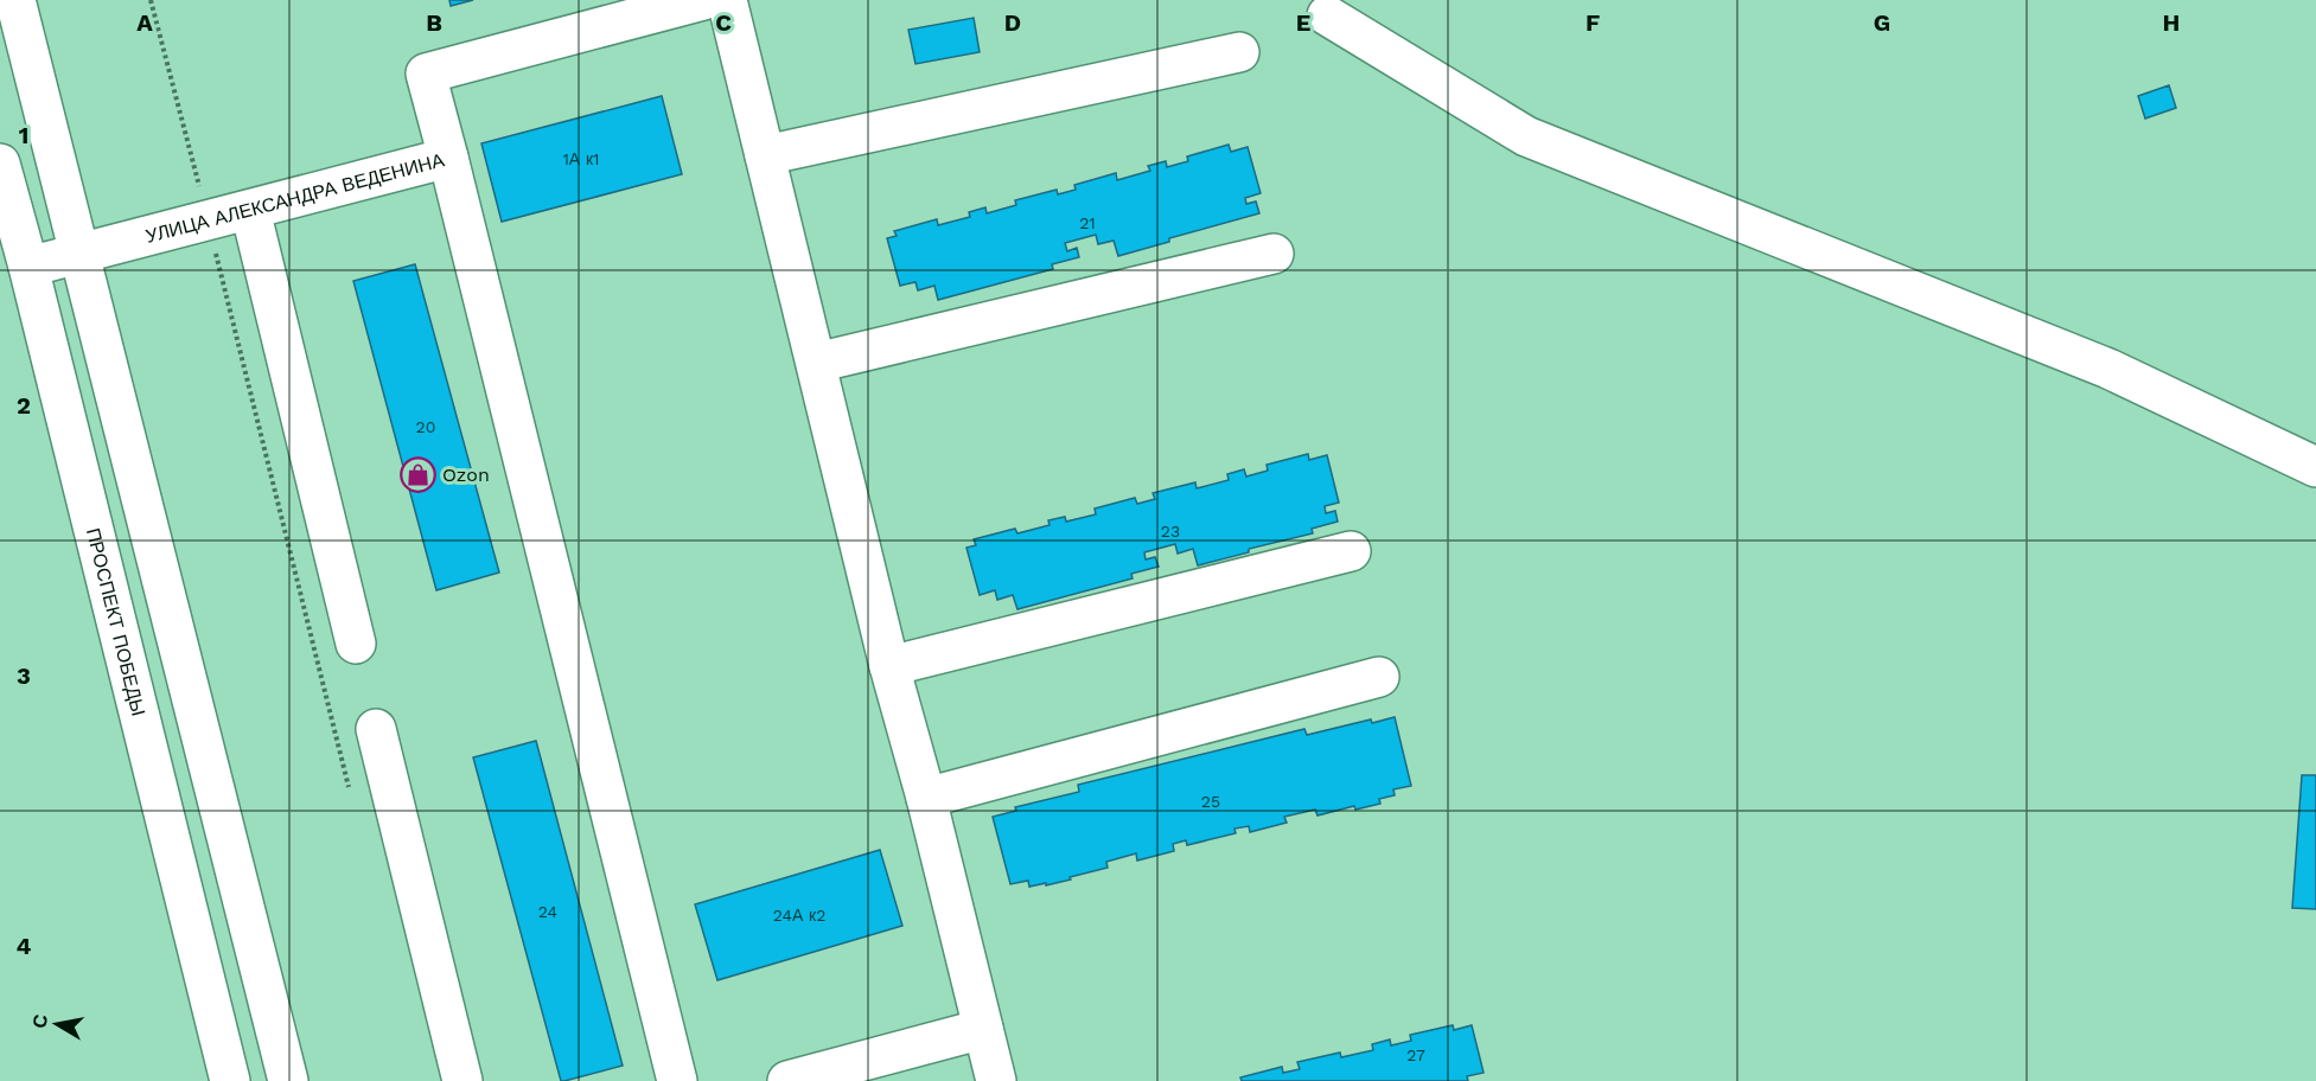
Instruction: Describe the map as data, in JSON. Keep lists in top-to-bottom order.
{
  "streets": {
    "street": ["УЛИЦА АЛЕКСАНДРА ВЕДЕНИНА", "ПРОСПЕКТ ПОБЕДЫ"]
  },
  "crossings": [
    ["УЛИЦА АЛЕКСАНДРА ВЕДЕНИНА", "ПРОСПЕКТ ПОБЕДЫ"]
  ],
  "places": {
    "shop": ["Ozon"]
  },
  "house_numbers": [
    "1А к1",
    "21",
    "20",
    "23",
    "25",
    "24",
    "24А к2",
    "27"
  ],
  "north": "left",
  "grid": {
    "columns": [
      "A",
      "B",
      "C",
      "D",
      "E",
      "F",
      "G",
      "H"
    ],
    "rows": [
      "1",
      "2",
      "3",
      "4"
    ]
  }
}
